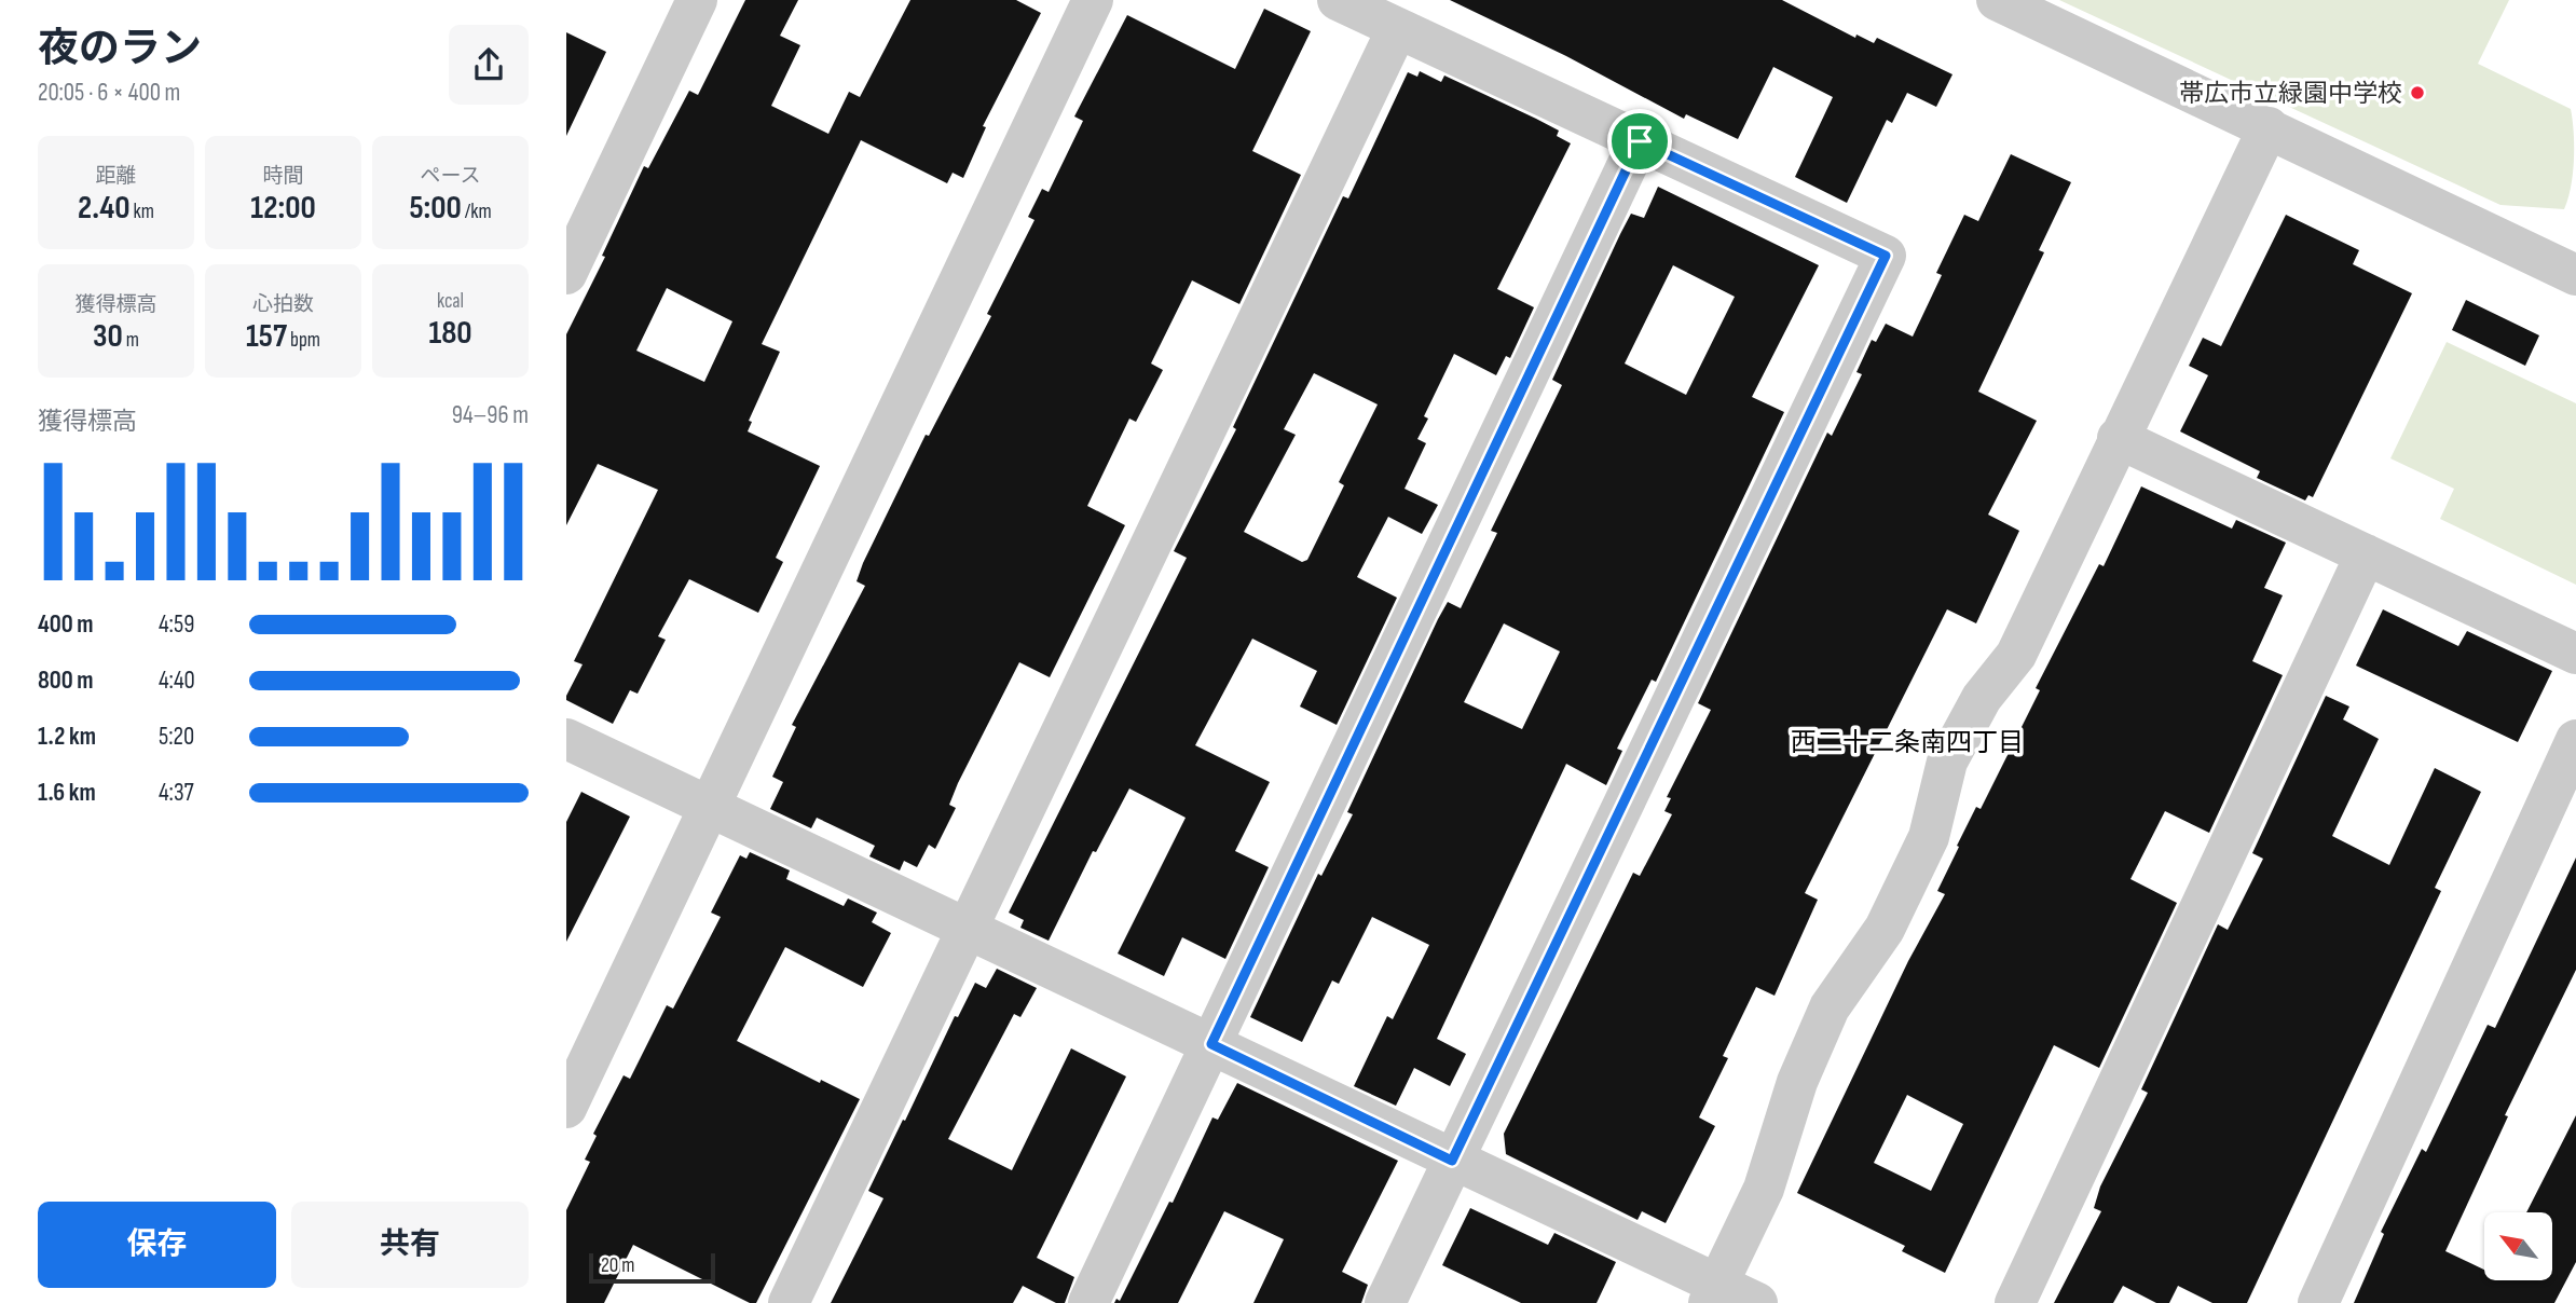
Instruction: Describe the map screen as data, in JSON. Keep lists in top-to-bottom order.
{
  "districts": ["西二十二条南四丁目"],
  "places": ["帯広市立緑園中学校"],
  "scale_bar": "20 m",
  "north": "top left",
  "page": {
    "heading": ["夜のラン", "20:05 · 6 × 400 m"],
    "stats": [
      ["距離", "2.40 km"],
      ["時間", "12:00"],
      ["ペース", "5:00 /km"],
      ["獲得標高", "30 m"],
      ["心拍数", "157 bpm"],
      ["kcal", "180"]
    ],
    "chart": ["獲得標高", "94–96 m"],
    "list": [
      {
        "name": "400 m",
        "note": "4:59"
      },
      {
        "name": "800 m",
        "note": "4:40"
      },
      {
        "name": "1.2 km",
        "note": "5:20"
      },
      {
        "name": "1.6 km",
        "note": "4:37"
      }
    ],
    "buttons": ["保存", "共有"],
    "scale": "20 m"
  }
}
